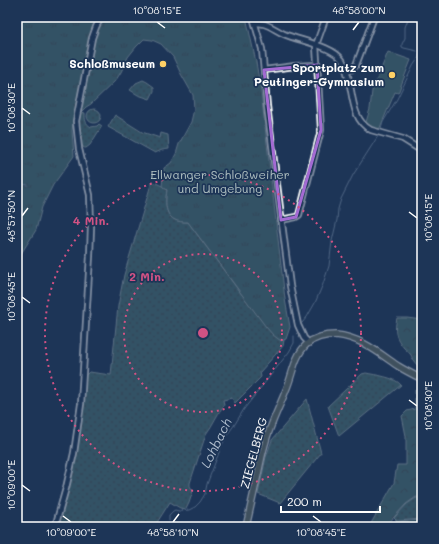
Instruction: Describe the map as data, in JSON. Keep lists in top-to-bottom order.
{
  "streets": {
    "main road": ["ZIEGELBERG"]
  },
  "water": ["Lohbach"],
  "parks": ["Ellwanger Schloßweiher und Umgebung"],
  "places": ["Schloßmuseum", "Sportplatz zum Peutinger-Gymnasium"],
  "scale_bar": "200 m",
  "coordinates": [
    "10°08'15\"E",
    "48°58'00\"N",
    "10°08'30\"E",
    "48°57'50\"N",
    "10°08'45\"E",
    "10°09'00\"E",
    "48°58'10\"N"
  ],
  "rings": ["4 Min.", "2 Min."]
}
